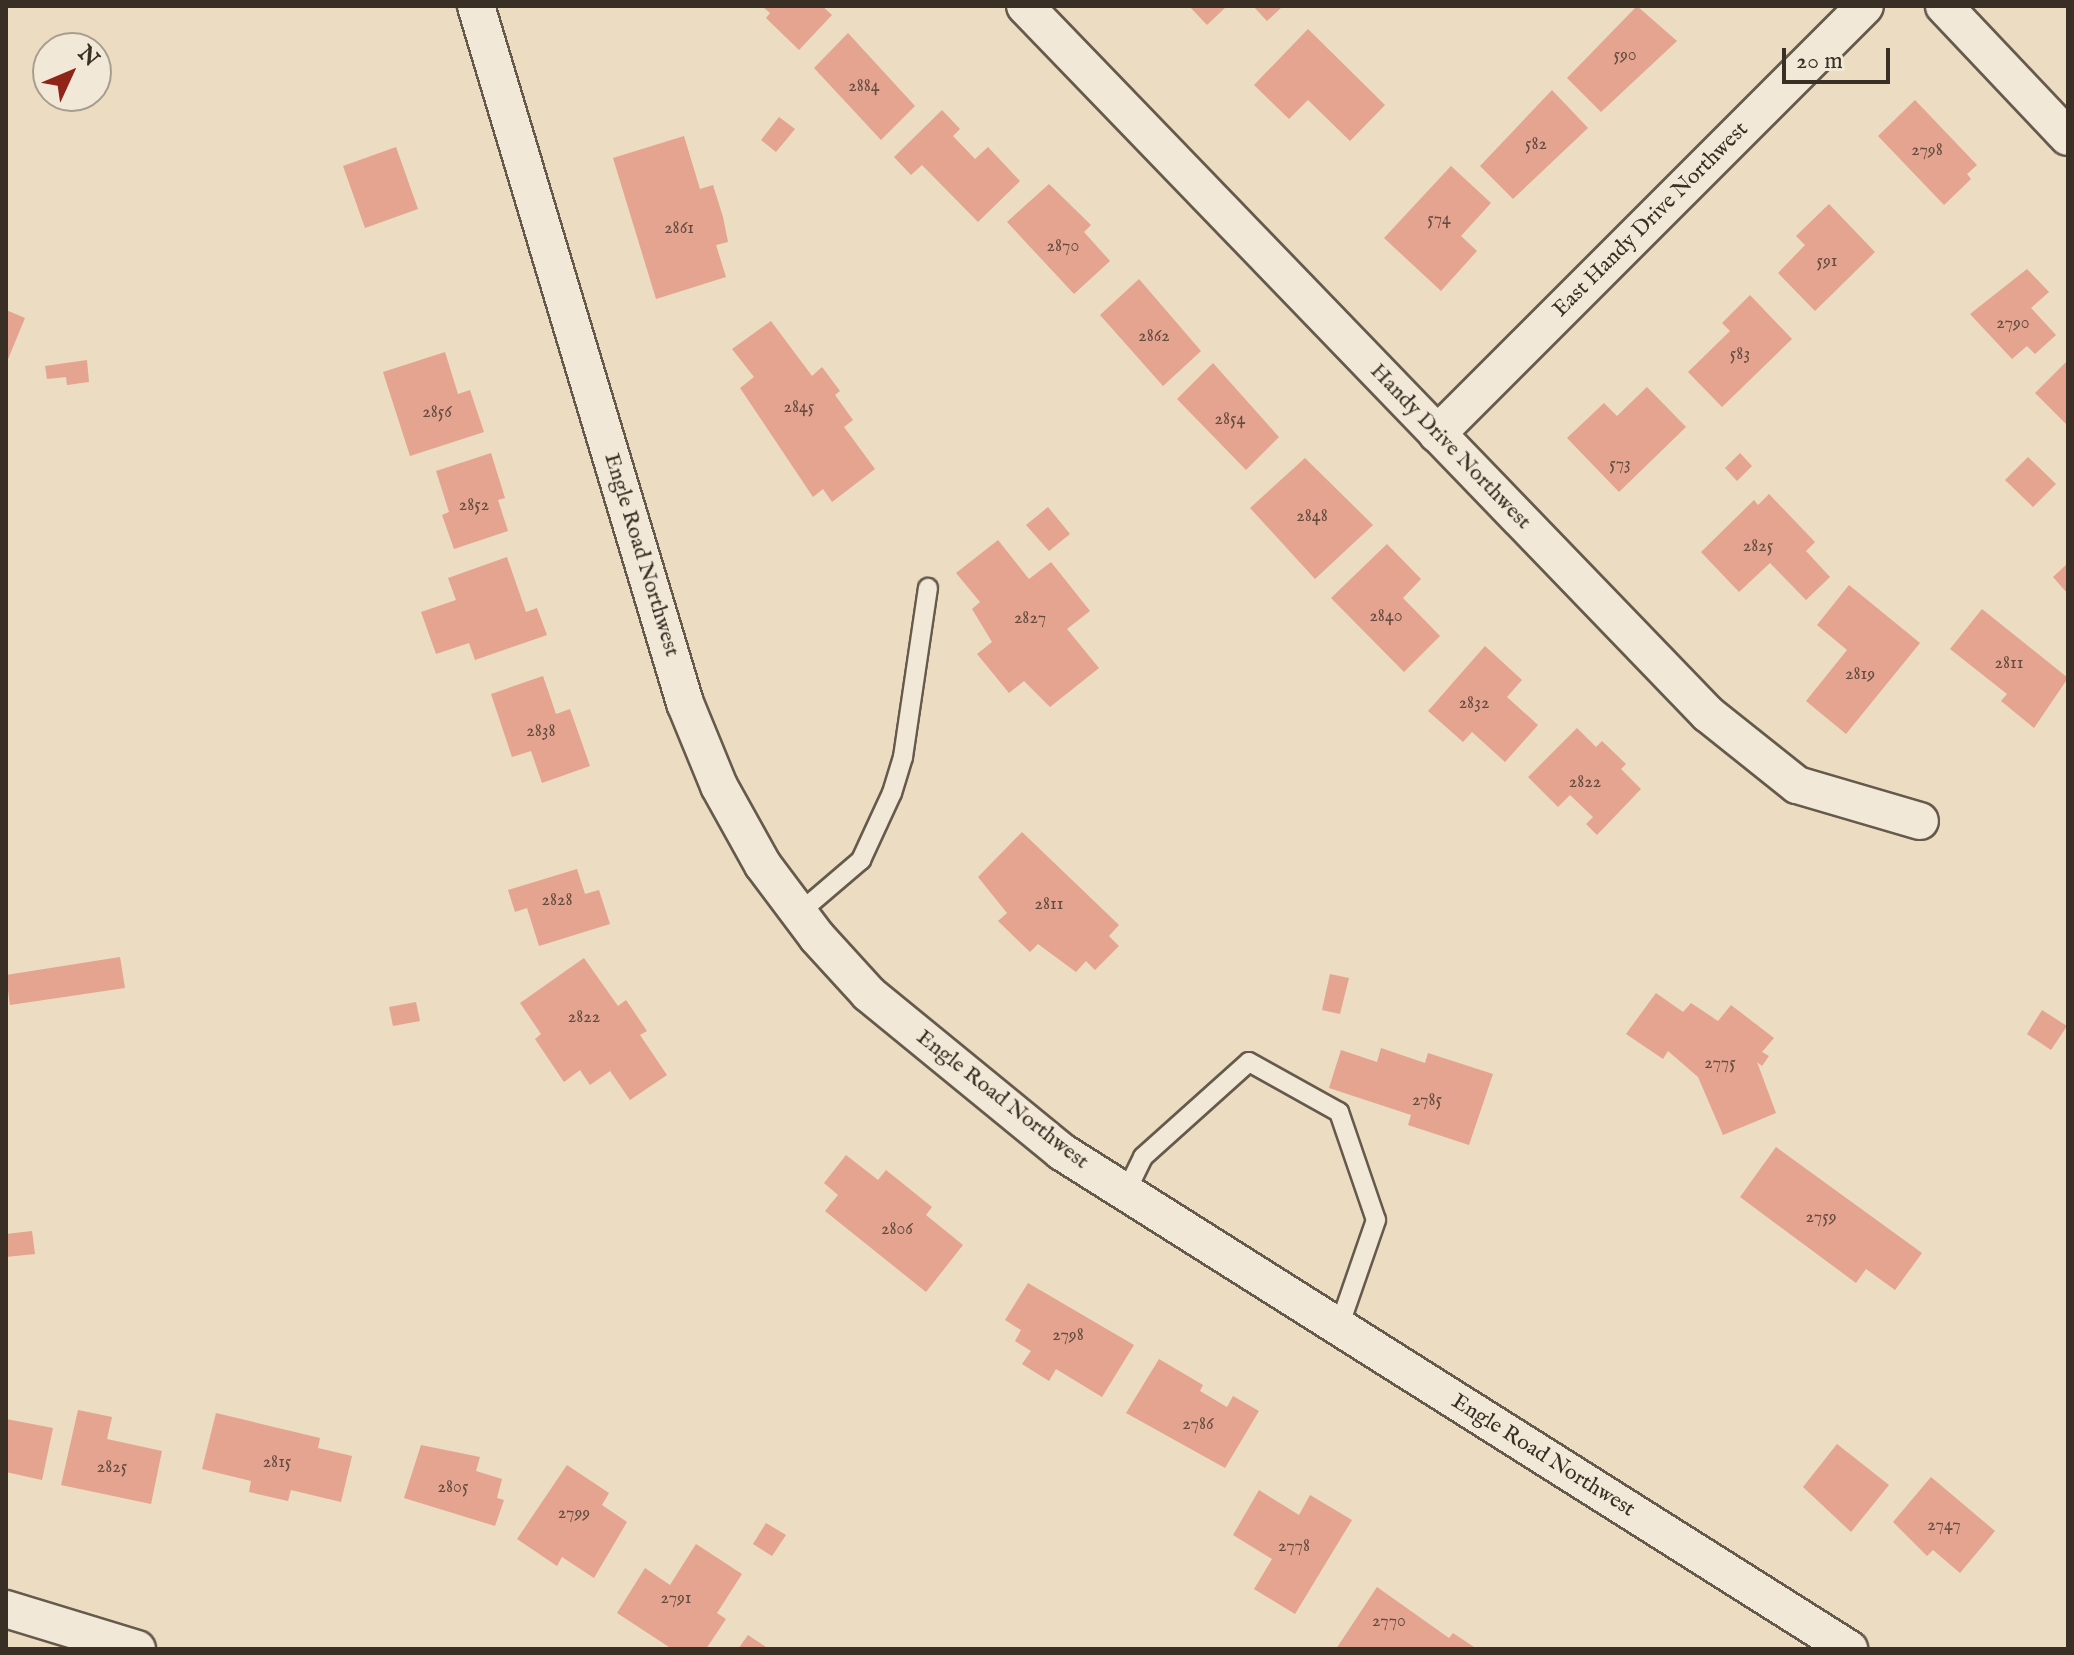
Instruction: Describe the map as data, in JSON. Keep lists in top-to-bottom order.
{
  "streets": {
    "street": ["East Handy Drive Northwest", "Handy Drive Northwest", "Engle Road Northwest"]
  },
  "crossings": [
    ["East Handy Drive Northwest", "Handy Drive Northwest"]
  ],
  "house_numbers": [
    "590",
    "2884",
    "582",
    "2798",
    "574",
    "2861",
    "2870",
    "591",
    "2790",
    "2862",
    "583",
    "2845",
    "2856",
    "2854",
    "573",
    "2852",
    "2848",
    "2825",
    "2840",
    "2827",
    "2811",
    "2819",
    "2832",
    "2838",
    "2822",
    "2828",
    "2811",
    "2822",
    "2775",
    "2785",
    "2759",
    "2806",
    "2798",
    "2786",
    "2815",
    "2825",
    "2805",
    "2799",
    "2747",
    "2778",
    "2791",
    "2770"
  ],
  "scale_bar": "20 m",
  "north": "top right"
}
